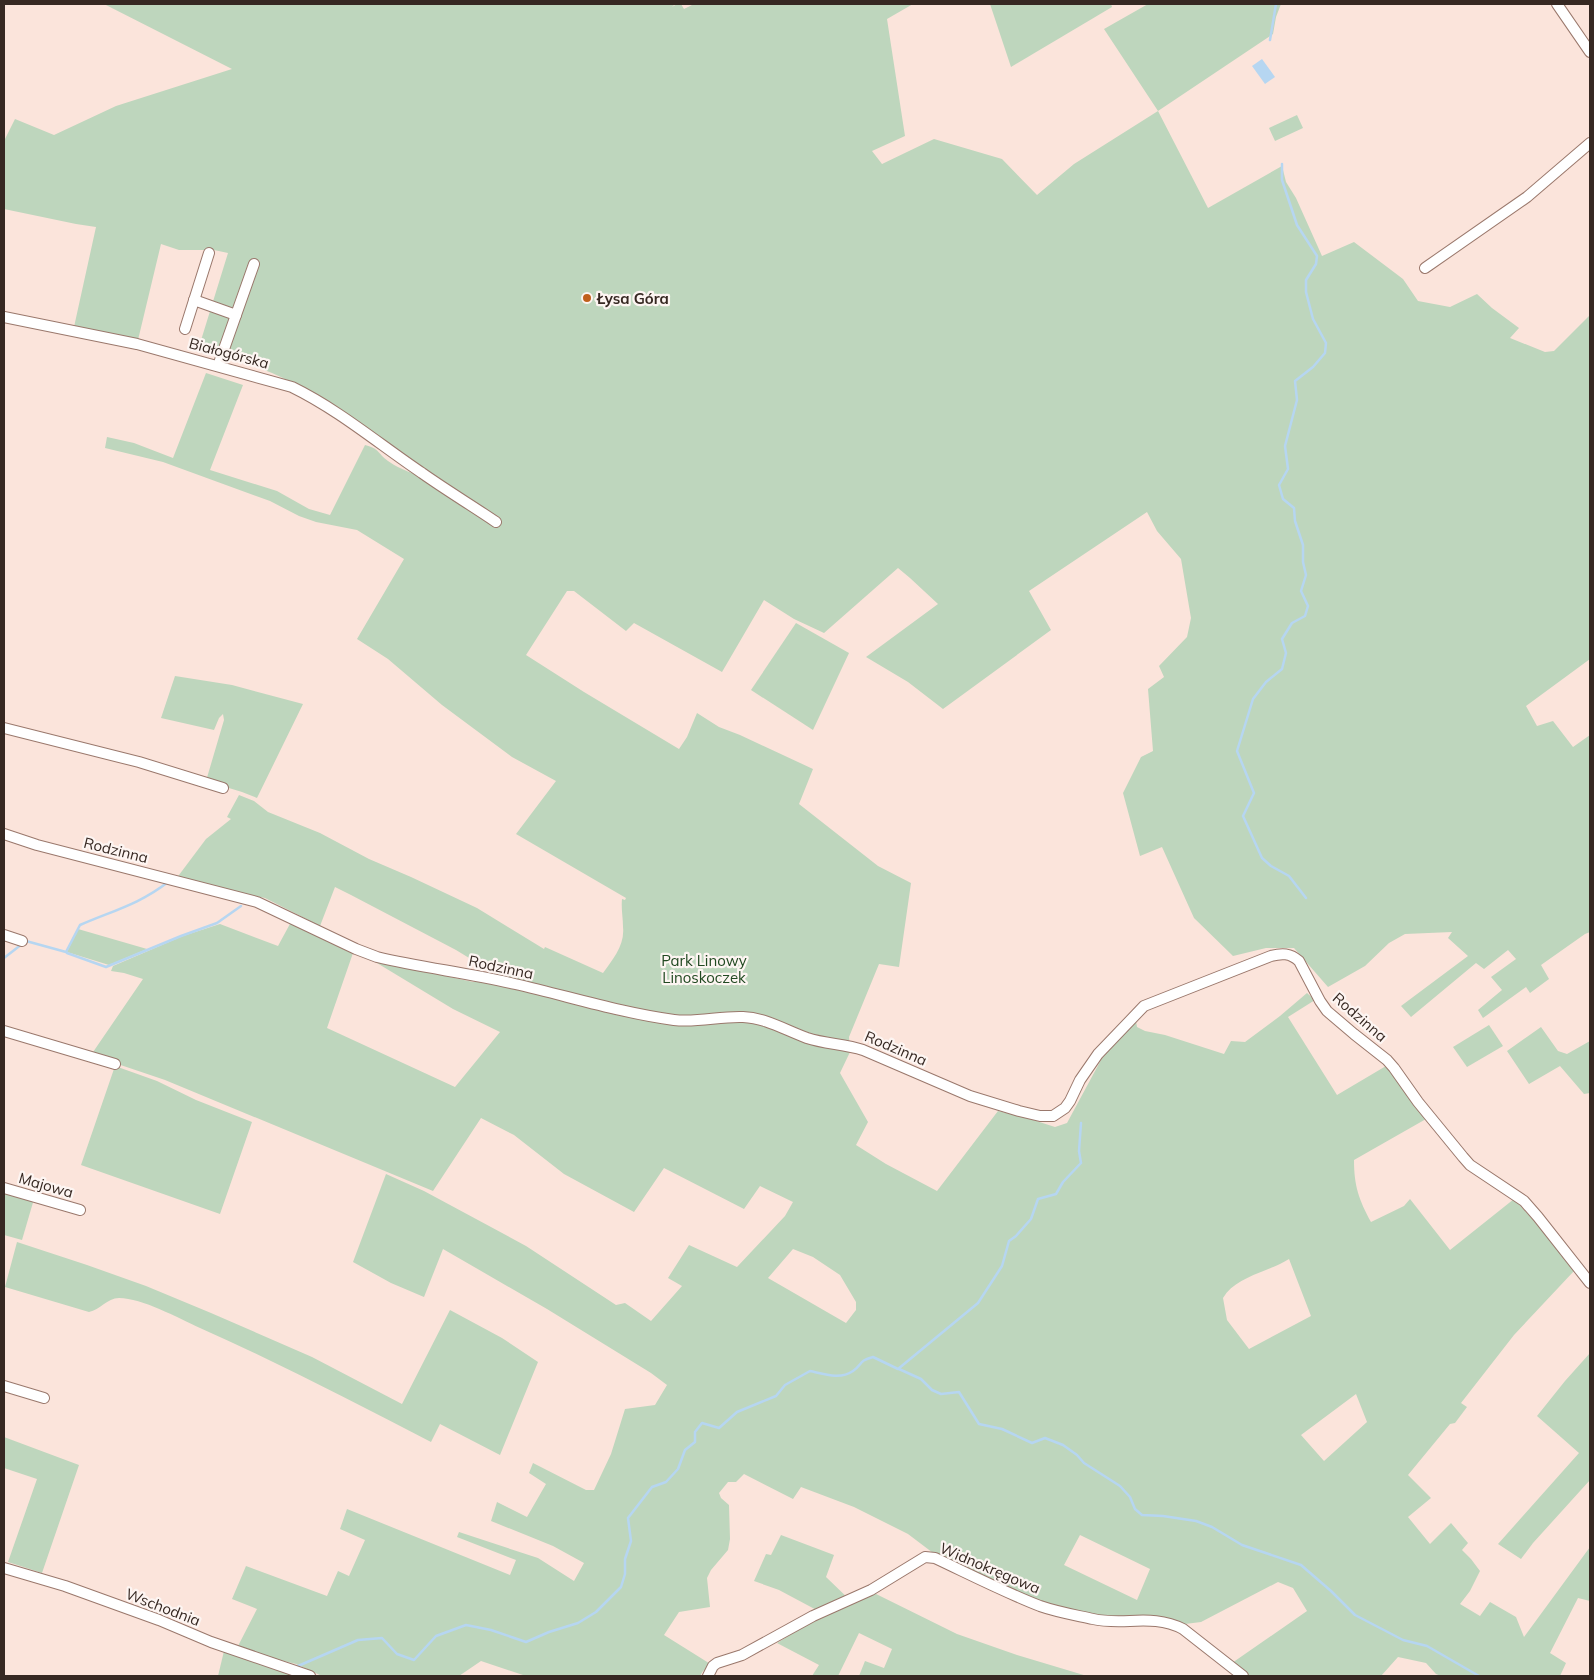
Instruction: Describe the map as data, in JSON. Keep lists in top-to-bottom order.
{
  "streets": {
    "street": [
      "Białogórska",
      "Rodzinna",
      "Majowa",
      "Widnokręgowa",
      "Wschodnia"
    ]
  },
  "parks": ["Park Linowy Linoskoczek"],
  "places": ["Łysa Góra"]
}
